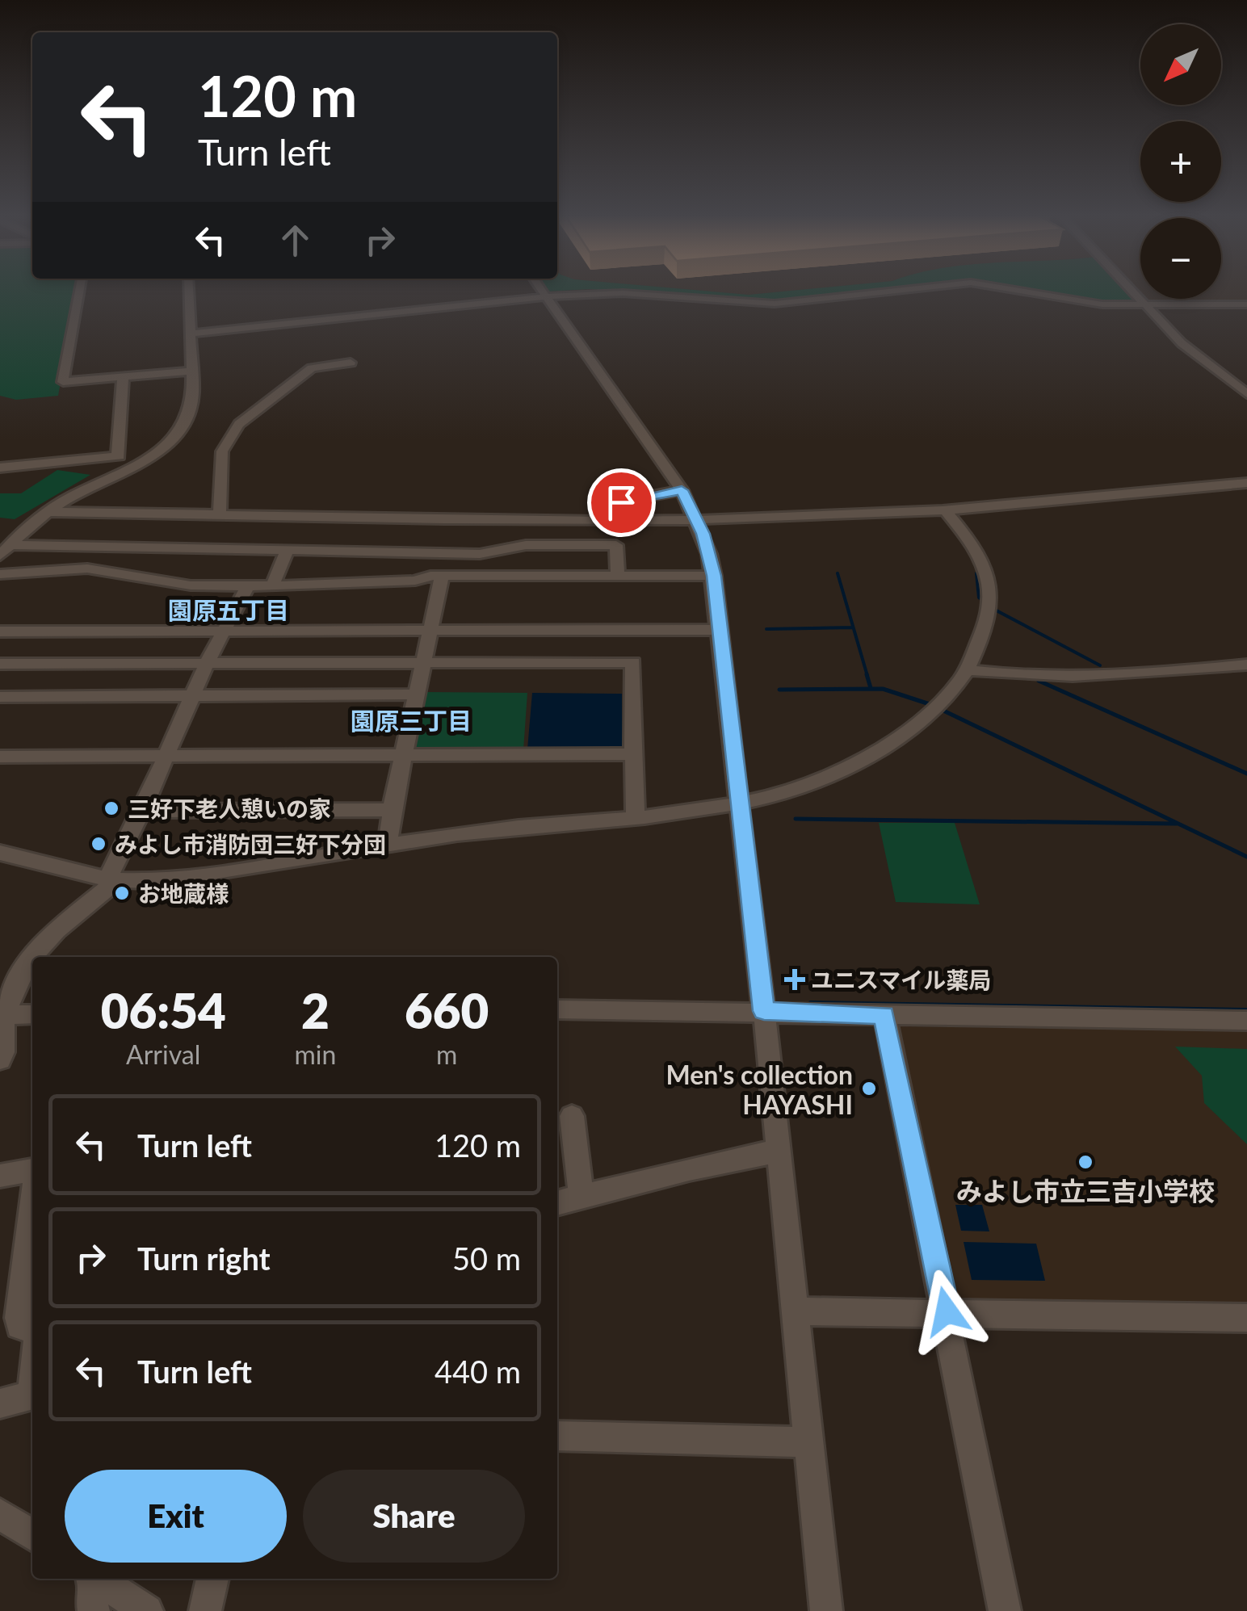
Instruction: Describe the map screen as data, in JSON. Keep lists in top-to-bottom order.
{
  "districts": ["園原五丁目", "園原三丁目"],
  "places": {
    "other": [
      "三好下老人憩いの家",
      "みよし市消防団三好下分団",
      "お地蔵様",
      "Men's collection HAYASHI",
      "みよし市立三吉小学校"
    ],
    "health": ["ユニスマイル薬局"]
  },
  "north": "bottom left",
  "page": {
    "map_buttons": ["+", "−"],
    "turn": ["120 m", "Turn left"],
    "eta": [
      "06:54",
      "Arrival",
      "2",
      "min",
      "660",
      "m"
    ],
    "list": [
      {
        "name": "Turn left",
        "value": "120 m"
      },
      {
        "name": "Turn right",
        "value": "50 m"
      },
      {
        "name": "Turn left",
        "value": "440 m"
      }
    ],
    "buttons": ["Exit", "Share"]
  }
}
